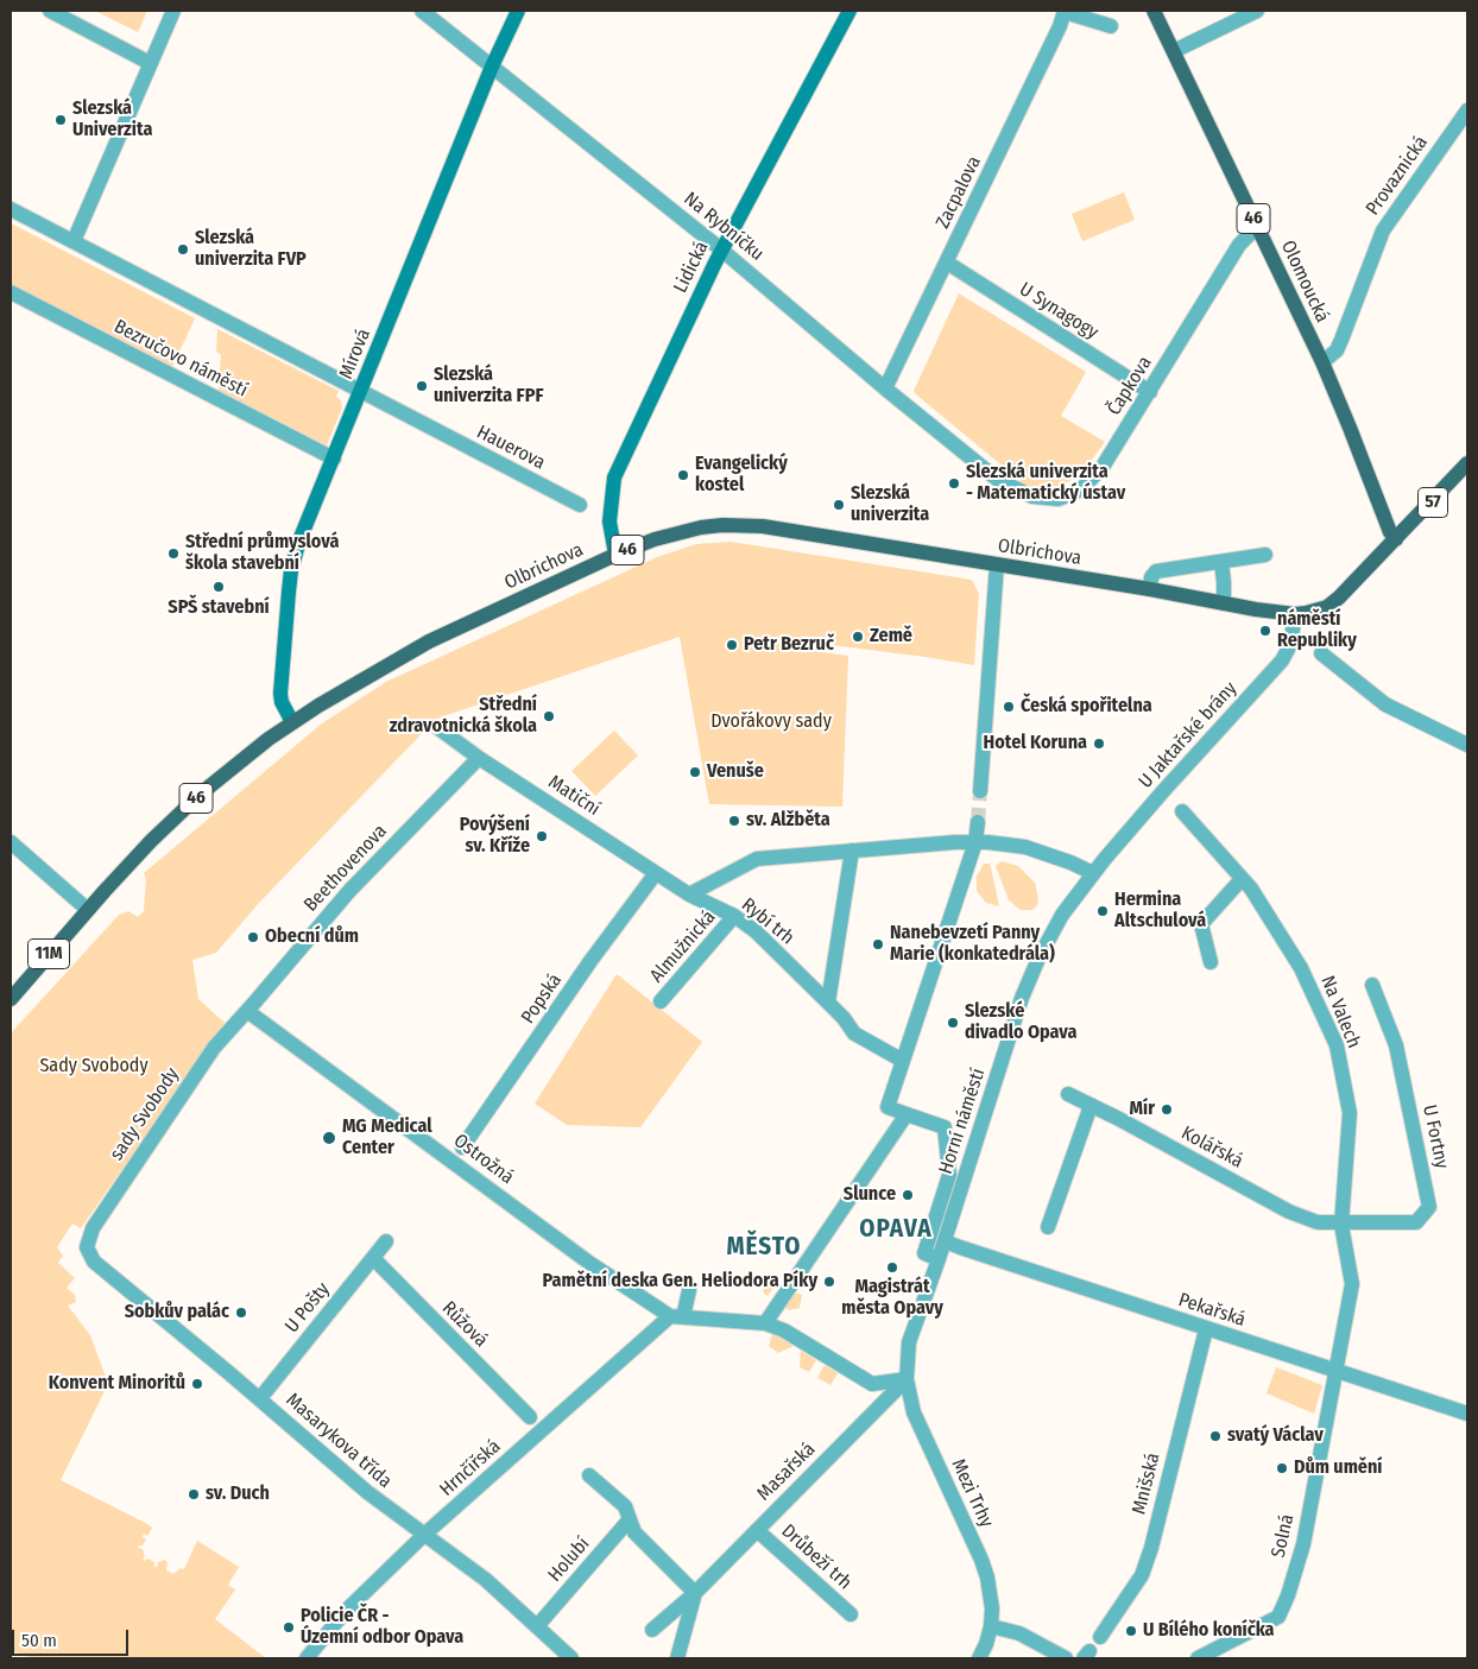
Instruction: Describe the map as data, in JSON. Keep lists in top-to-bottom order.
{
  "streets": {
    "main road": [
      "46",
      "Olomoucká",
      "57",
      "Olbrichova",
      "11M"
    ],
    "street": [
      "Provaznická",
      "Zacpalova",
      "Na Rybníčku",
      "Lidická",
      "U Synagogy",
      "Mírová",
      "Bezručovo náměstí",
      "Čapkova",
      "Hauerova",
      "U Jaktařské brány",
      "Matiční",
      "Beethovenova",
      "Rybí trh",
      "Almužnická",
      "Popská",
      "Na Valech",
      "sady Svobody",
      "Horní náměstí",
      "U Fortny",
      "Kolářská",
      "Ostrožná",
      "U Pošty",
      "Pekařská",
      "Růžová",
      "Masarykova třída",
      "Hrnčířská",
      "Masařská",
      "Mnišská",
      "Mezi Trhy",
      "Solná",
      "Drůbeží trh",
      "Holubí"
    ]
  },
  "crossings": [
    ["Provaznická", "Olomoucká"],
    ["Zacpalova", "Na Rybníčku"],
    ["Zacpalova", "U Synagogy"],
    ["46", "Olomoucká"],
    ["46", "57"],
    ["46", "Olbrichova"],
    ["46", "U Jaktařské brány"],
    ["Na Rybníčku", "Lidická"],
    ["Na Rybníčku", "Mírová"],
    ["Na Rybníčku", "Čapkova"],
    ["Lidická", "Olbrichova"],
    ["Olomoucká", "Čapkova"],
    ["Olomoucká", "57"],
    ["U Synagogy", "Čapkova"],
    ["Mírová", "Bezručovo náměstí"],
    ["Mírová", "Hauerova"],
    ["Mírová", "Olbrichova"],
    ["Olbrichova", "U Jaktařské brány"],
    ["Olbrichova", "11M"],
    ["U Jaktařské brány", "Rybí trh"],
    ["U Jaktařské brány", "Horní náměstí"],
    ["Matiční", "Beethovenova"],
    ["Matiční", "Rybí trh"],
    ["Matiční", "Popská"],
    ["Beethovenova", "sady Svobody"],
    ["Beethovenova", "Ostrožná"],
    ["Rybí trh", "Almužnická"],
    ["Rybí trh", "Horní náměstí"],
    ["Na Valech", "U Fortny"],
    ["Na Valech", "Kolářská"],
    ["Na Valech", "Pekařská"],
    ["Na Valech", "Solná"],
    ["sady Svobody", "Ostrožná"],
    ["sady Svobody", "Masarykova třída"],
    ["Horní náměstí", "Pekařská"],
    ["Horní náměstí", "Masařská"],
    ["Horní náměstí", "Mezi Trhy"],
    ["U Fortny", "Kolářská"],
    ["Ostrožná", "Hrnčířská"],
    ["U Pošty", "Růžová"],
    ["U Pošty", "Masarykova třída"],
    ["Pekařská", "Mnišská"],
    ["Pekařská", "Solná"],
    ["Masarykova třída", "Hrnčířská"],
    ["Masarykova třída", "Holubí"],
    ["Masařská", "Mezi Trhy"],
    ["Masařská", "Drůbeží trh"]
  ],
  "districts": ["OPAVA", "MĚSTO"],
  "parks": ["Dvořákovy sady", "Sady Svobody"],
  "places": [
    "Slezská Univerzita",
    "Slezská univerzita FVP",
    "Slezská univerzita FPF",
    "Evangelický kostel",
    "Slezská univerzita - Matematický ústav",
    "Slezská univerzita",
    "Střední průmyslová škola stavební",
    "SPŠ stavební",
    "náměstí Republiky",
    "Země",
    "Petr Bezruč",
    "Česká spořitelna",
    "Střední zdravotnická škola",
    "Hotel Koruna",
    "Venuše",
    "sv. Alžběta",
    "Povýšení sv. Kříže",
    "Hermina Altschulová",
    "Obecní dům",
    "Nanebevzetí Panny Marie (konkatedrála)",
    "Slezské divadlo Opava",
    "Mír",
    "MG Medical Center",
    "Slunce",
    "Magistrát města Opavy",
    "Pamětní deska Gen. Heliodora Píky",
    "Sobkův palác",
    "Konvent Minoritů",
    "svatý Václav",
    "Dům umění",
    "sv. Duch",
    "Policie ČR - Územní odbor Opava",
    "U Bílého koníčka"
  ],
  "scale_bar": "50 m"
}
